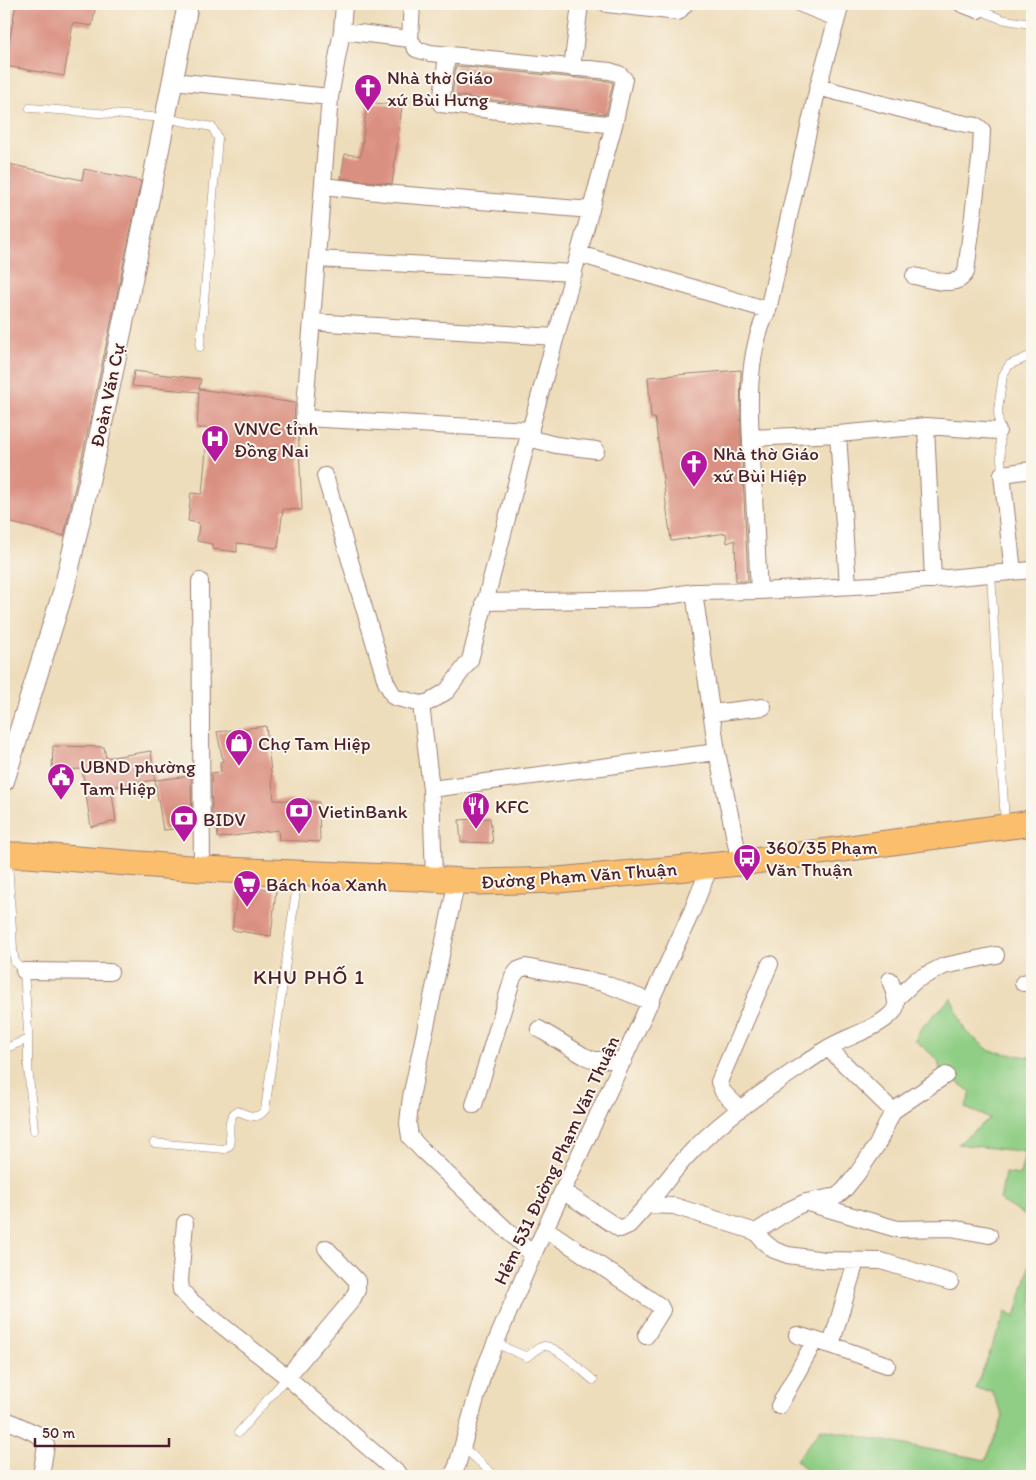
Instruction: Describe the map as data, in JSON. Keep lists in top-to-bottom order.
{
  "streets": {
    "main road": ["Đường Phạm Văn Thuận"],
    "street": ["Đoàn Văn Cự", "Hẻm 531 Đường Phạm Văn Thuận"]
  },
  "crossings": [
    ["Đường Phạm Văn Thuận", "Hẻm 531 Đường Phạm Văn Thuận"]
  ],
  "districts": ["KHU PHỐ 1"],
  "places": {
    "church": ["Nhà thờ Giáo xứ Bùi Hưng", "Nhà thờ Giáo xứ Bùi Hiệp"],
    "hospital": ["VNVC tỉnh Đồng Nai"],
    "shop": ["Chợ Tam Hiệp"],
    "public building": ["UBND phường Tam Hiệp"],
    "restaurant": ["KFC"],
    "bank": ["VietinBank", "BIDV"],
    "bus stop": ["360/35 Phạm Văn Thuận"],
    "supermarket": ["Bách hóa Xanh"]
  },
  "scale_bar": "50 m"
}
